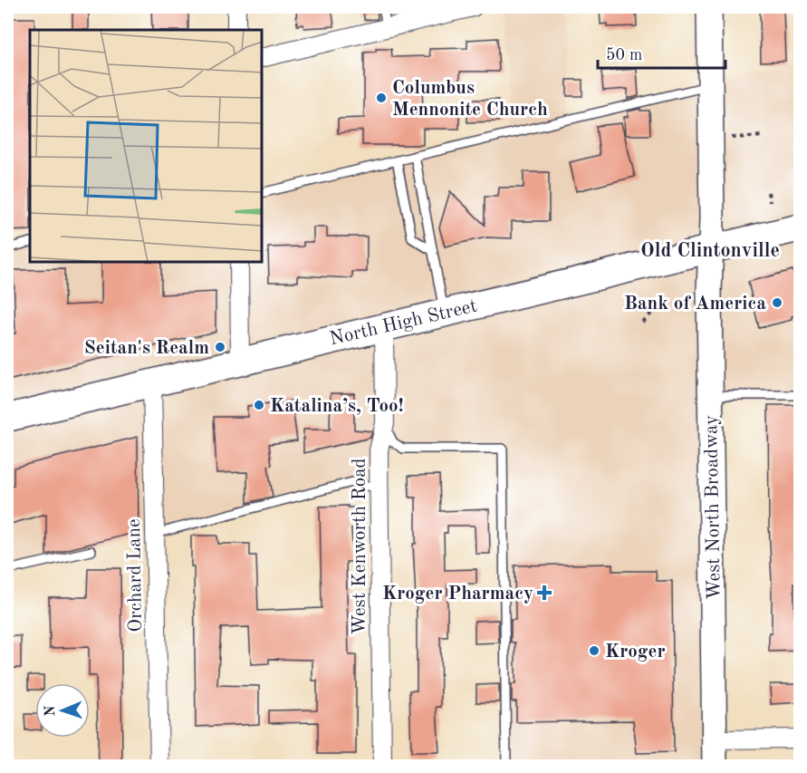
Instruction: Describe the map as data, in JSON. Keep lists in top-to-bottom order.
{
  "streets": {
    "main road": ["North High Street", "West North Broadway"],
    "street": ["West Kenworth Road", "Orchard Lane"]
  },
  "crossings": [
    ["North High Street", "West North Broadway"],
    ["North High Street", "West Kenworth Road"],
    ["North High Street", "Orchard Lane"]
  ],
  "districts": ["Old Clintonville"],
  "places": {
    "other": [
      "Columbus Mennonite Church",
      "Bank of America",
      "Seitan's Realm",
      "Katalina’s, Too!",
      "Kroger"
    ],
    "health": ["Kroger Pharmacy"]
  },
  "scale_bar": "50 m",
  "north": "left"
}
